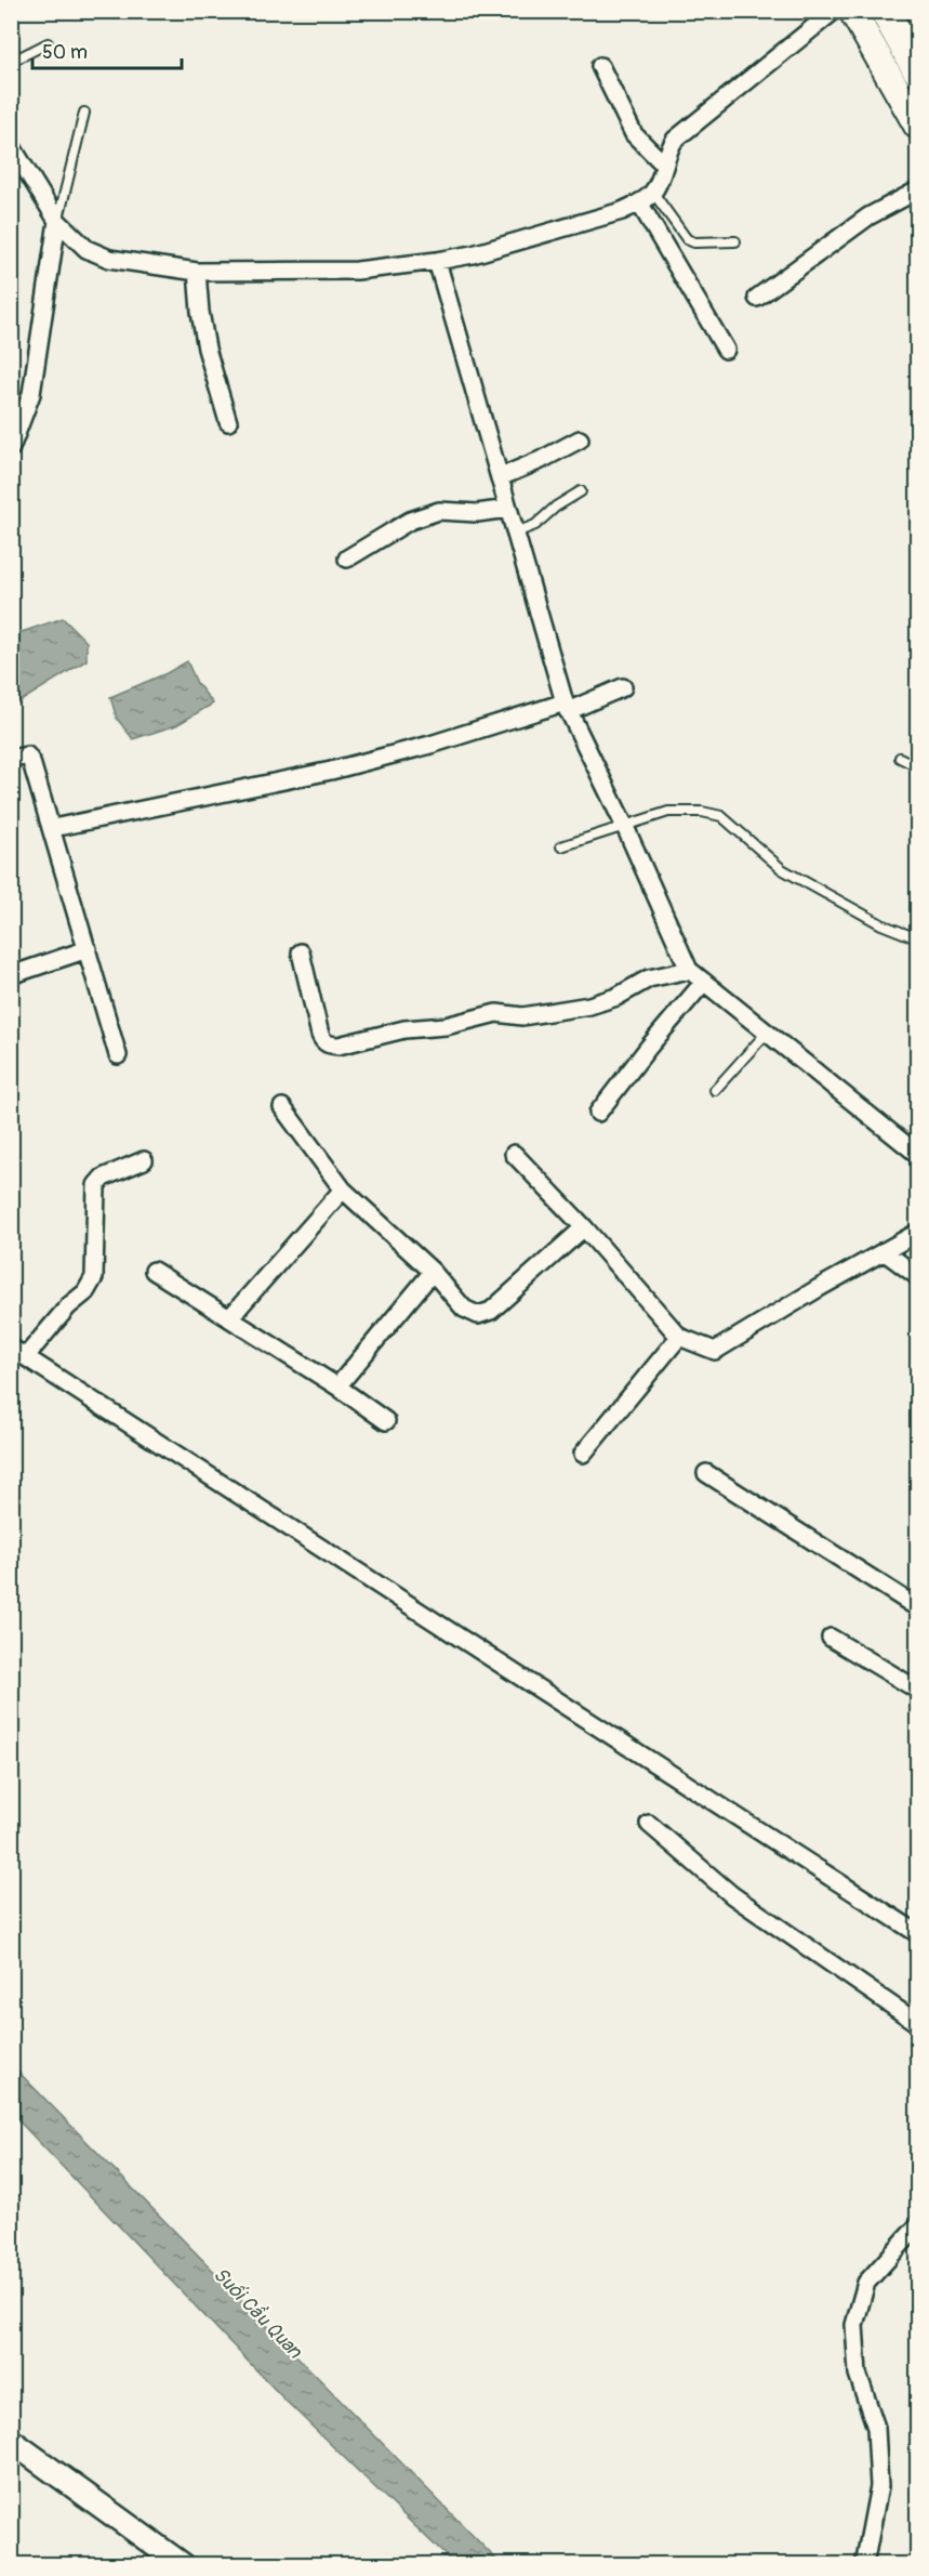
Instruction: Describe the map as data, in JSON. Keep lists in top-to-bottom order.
{
  "water": ["Suối Cầu Quan"],
  "scale_bar": "50 m"
}
